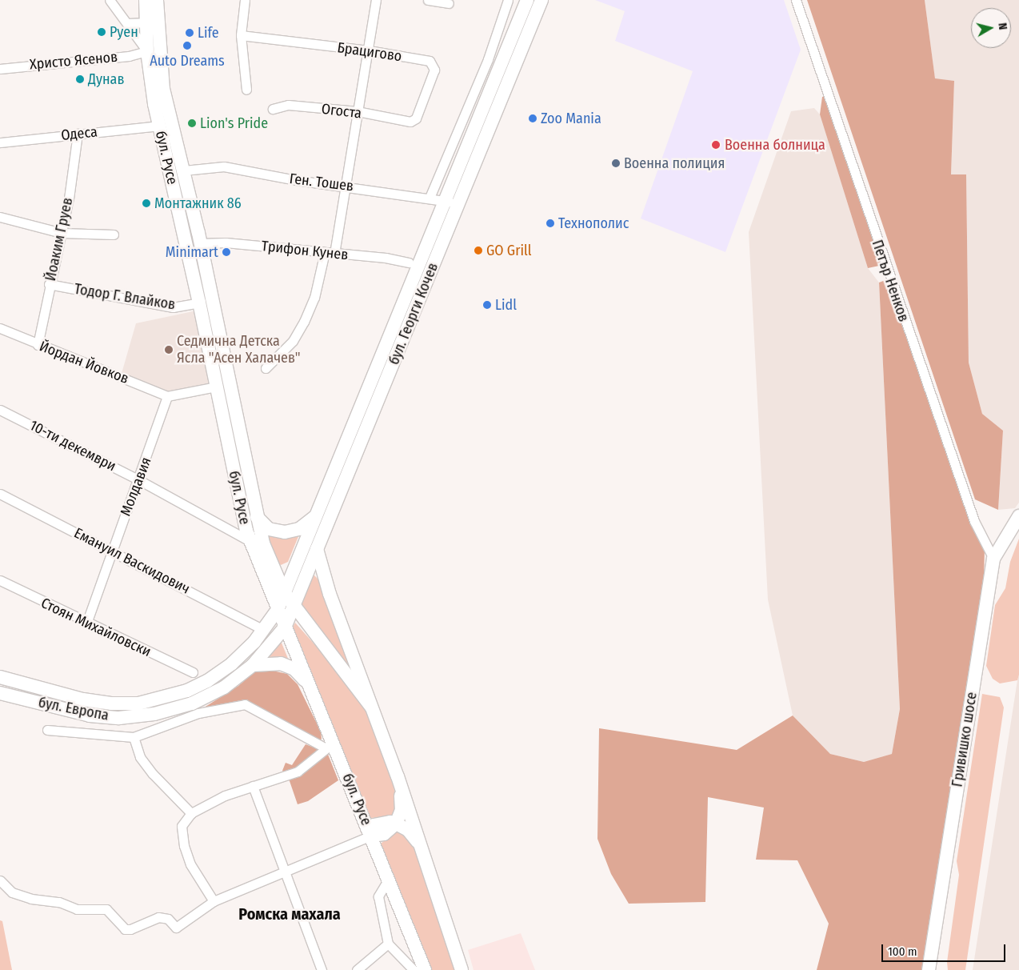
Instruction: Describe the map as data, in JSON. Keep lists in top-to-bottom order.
{
  "streets": {
    "main road": [
      "бул. Русе",
      "бул. Георги Кочев",
      "бул. Европа",
      "Гривишко шосе"
    ],
    "street": [
      "Брацигово",
      "Христо Ясенов",
      "Огоста",
      "Одеса",
      "Ген. Тошев",
      "Йоаким Груев",
      "Трифон Кунев",
      "Петър Ненков",
      "Тодор Г. Влайков",
      "Йордан Йовков",
      "10-ти декември",
      "Молдавия",
      "Емануил Васкидович",
      "Стоян Михайловски"
    ]
  },
  "crossings": [
    ["Брацигово", "Огоста"],
    ["Христо Ясенов", "бул. Русе"],
    ["Одеса", "бул. Русе"],
    ["Одеса", "Йоаким Груев"],
    ["бул. Русе", "Ген. Тошев"],
    ["бул. Русе", "Трифон Кунев"],
    ["бул. Русе", "Тодор Г. Влайков"],
    ["бул. Русе", "бул. Георги Кочев"],
    ["бул. Русе", "10-ти декември"],
    ["бул. Русе", "бул. Европа"],
    ["Ген. Тошев", "бул. Георги Кочев"],
    ["Йоаким Груев", "Тодор Г. Влайков"],
    ["Йоаким Груев", "Йордан Йовков"],
    ["Петър Ненков", "Гривишко шосе"],
    ["бул. Георги Кочев", "бул. Европа"],
    ["Йордан Йовков", "Молдавия"],
    ["10-ти декември", "Молдавия"],
    ["Молдавия", "Емануил Васкидович"],
    ["Молдавия", "Стоян Михайловски"],
    ["Емануил Васкидович", "бул. Европа"]
  ],
  "districts": ["Ромска махала"],
  "places": [
    "Руен",
    "Life",
    "Auto Dreams",
    "Дунав",
    "Zoo Mania",
    "Lion's Pride",
    "Военна болница",
    "Военна полиция",
    "Монтажник 86",
    "Технополис",
    "GO Grill",
    "Minimart",
    "Lidl",
    "Седмична Детска Ясла \"Асен Халачев\""
  ],
  "scale_bar": "100 m",
  "north": "right"
}
